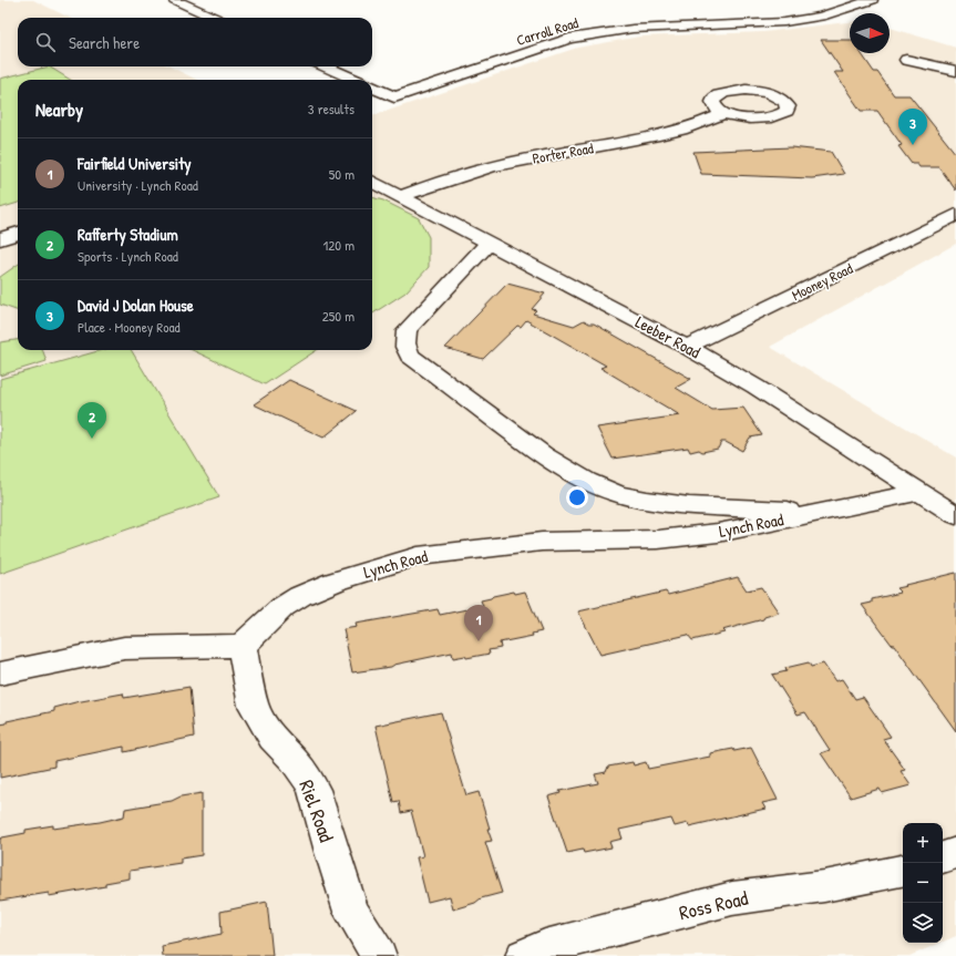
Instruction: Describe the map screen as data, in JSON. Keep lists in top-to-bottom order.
{
  "streets": {
    "street": [
      "Carroll Road",
      "Porter Road",
      "Mooney Road",
      "Leeber Road",
      "Lynch Road",
      "Riel Road",
      "Ross Road"
    ]
  },
  "crossings": [
    ["Porter Road", "Leeber Road"],
    ["Mooney Road", "Leeber Road"],
    ["Leeber Road", "Lynch Road"],
    ["Lynch Road", "Riel Road"]
  ],
  "north": "right",
  "page": {
    "search": "Search here",
    "heading": ["Nearby", "3 results"],
    "pins": ["3", "2", "1"],
    "list": [
      {
        "mark": "1",
        "name": "Fairfield University",
        "note": "University · Lynch Road",
        "value": "50 m"
      },
      {
        "mark": "2",
        "name": "Rafferty Stadium",
        "note": "Sports · Lynch Road",
        "value": "120 m"
      },
      {
        "mark": "3",
        "name": "David J Dolan House",
        "note": "Place · Mooney Road",
        "value": "250 m"
      }
    ],
    "map_buttons": ["+", "−"]
  }
}
